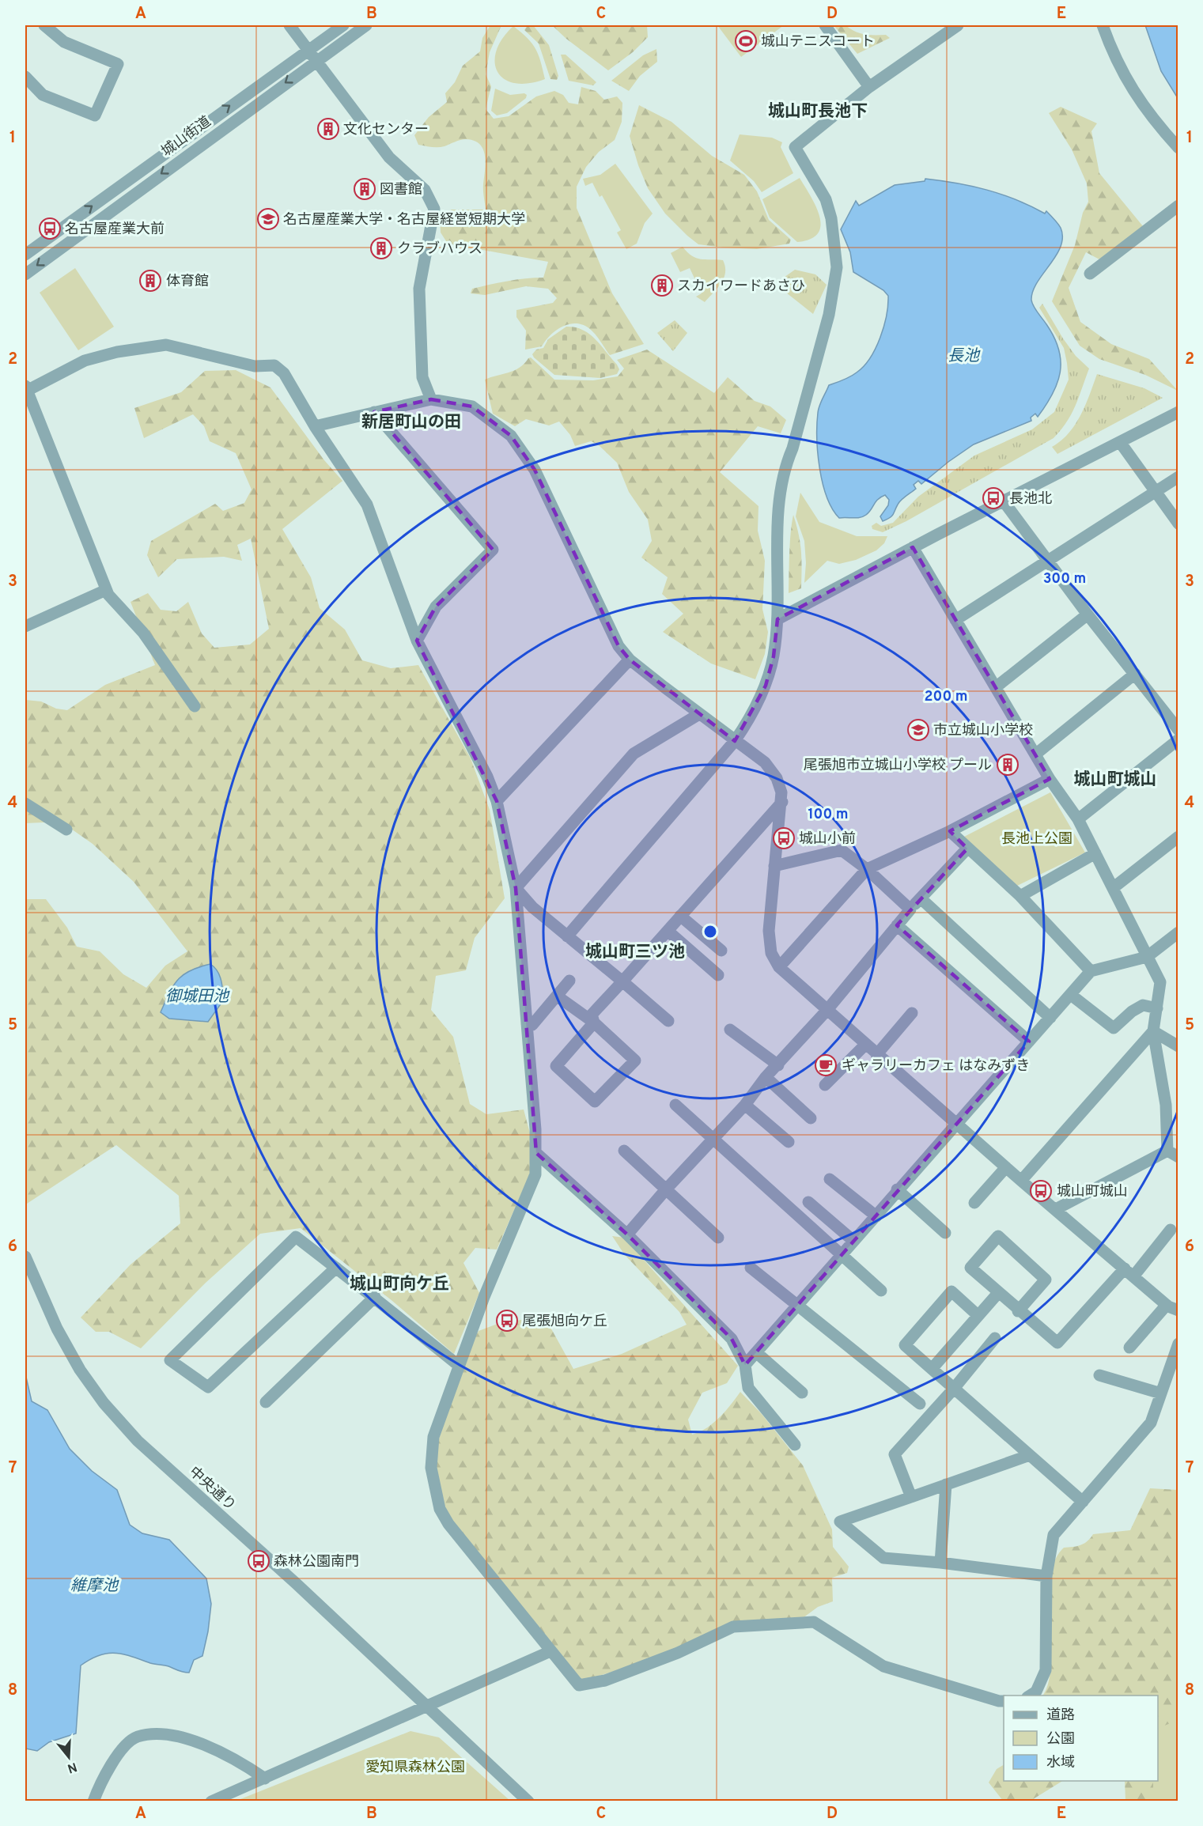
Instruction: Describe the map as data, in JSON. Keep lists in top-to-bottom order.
{
  "streets": {
    "street": ["城山街道", "中央通り"]
  },
  "districts": [
    "城山町長池下",
    "新居町山の田",
    "城山町城山",
    "城山町三ツ池",
    "城山町向ケ丘"
  ],
  "water": ["長池", "御城田池", "維摩池"],
  "parks": ["長池上公園", "愛知県森林公園"],
  "places": {
    "sports": ["城山テニスコート"],
    "building": [
      "文化センター",
      "図書館",
      "クラブハウス",
      "体育館",
      "スカイワードあさひ",
      "尾張旭市立城山小学校 プール"
    ],
    "school or university": ["名古屋産業大学・名古屋経営短期大学", "市立城山小学校"],
    "bus stop": [
      "名古屋産業大前",
      "長池北",
      "城山小前",
      "城山町城山",
      "尾張旭向ケ丘",
      "森林公園南門"
    ],
    "cafe": ["ギャラリーカフェ はなみずき"]
  },
  "legend": ["道路", "公園", "水域"],
  "north": "bottom",
  "grid": {
    "columns": [
      "A",
      "B",
      "C",
      "D",
      "E"
    ],
    "rows": [
      "1",
      "2",
      "3",
      "4",
      "5",
      "6",
      "7",
      "8"
    ]
  },
  "rings": ["300 m", "200 m", "100 m"]
}
